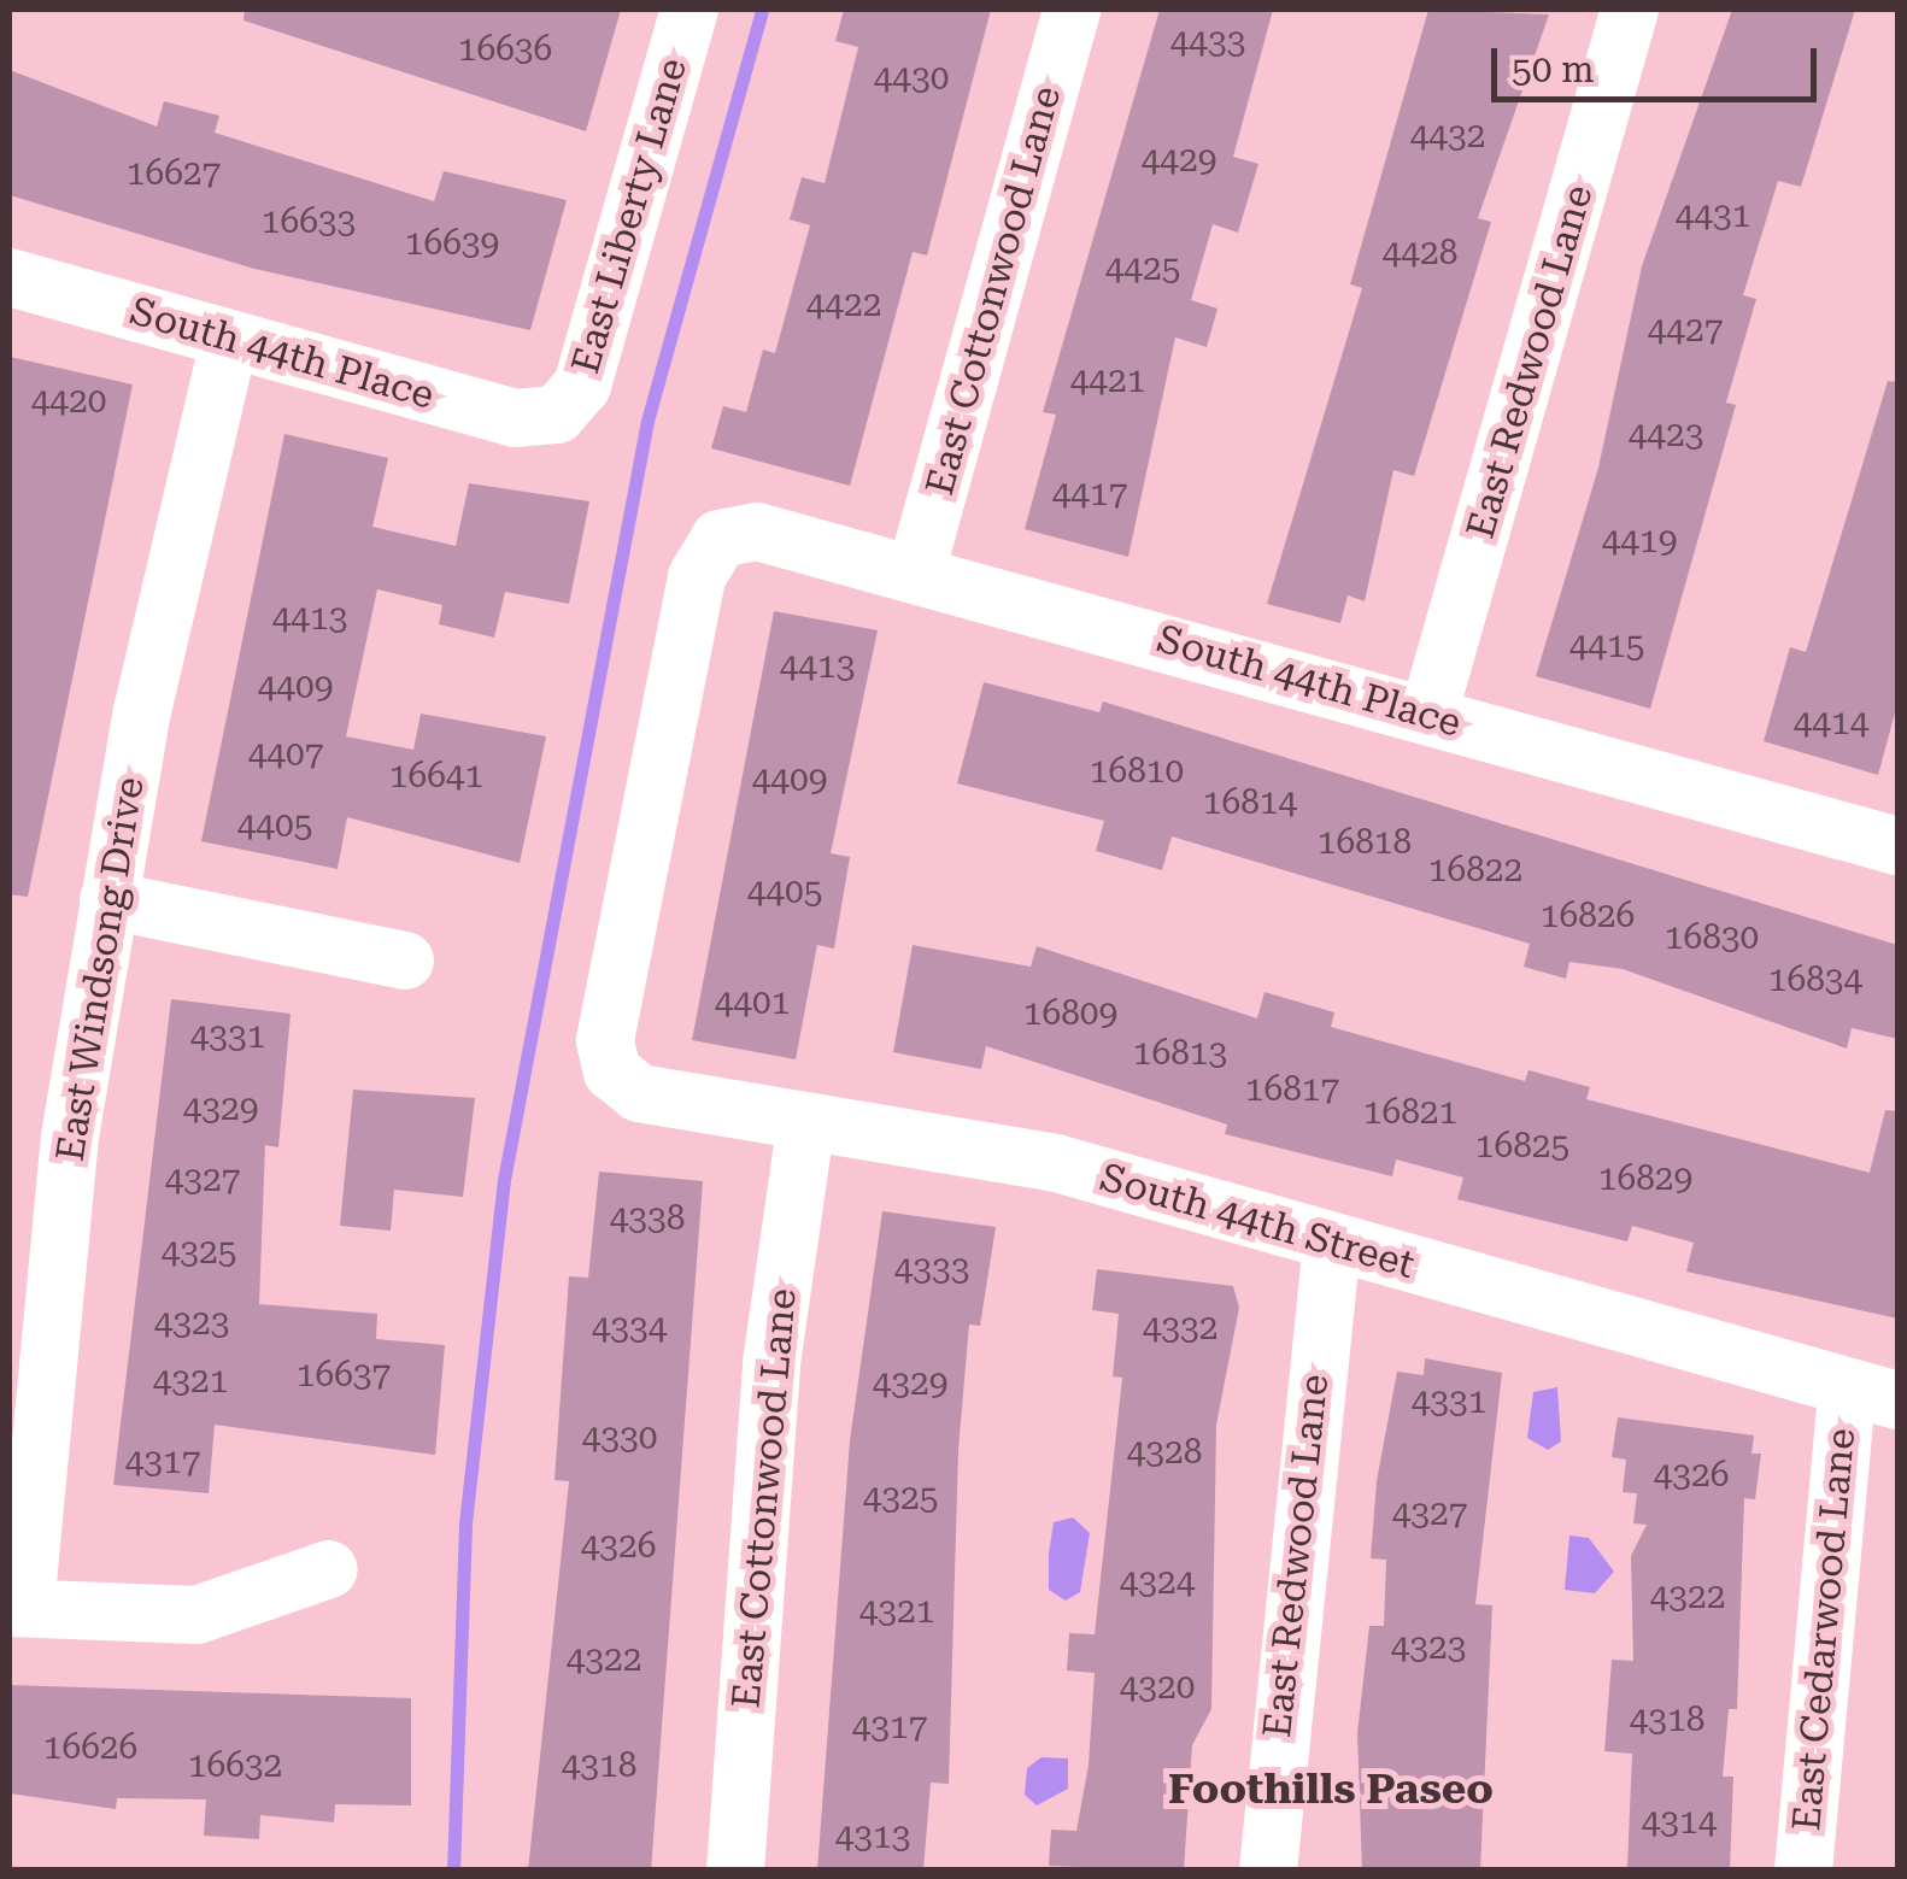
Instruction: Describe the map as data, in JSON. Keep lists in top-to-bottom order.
{
  "streets": {
    "street": [
      "East Liberty Lane",
      "East Cottonwood Lane",
      "South 44th Place",
      "East Redwood Lane",
      "East Windsong Drive",
      "South 44th Street",
      "East Cedarwood Lane"
    ]
  },
  "crossings": [
    ["East Liberty Lane", "South 44th Place"],
    ["East Cottonwood Lane", "South 44th Place"],
    ["East Cottonwood Lane", "South 44th Street"],
    ["South 44th Place", "East Redwood Lane"],
    ["South 44th Place", "East Windsong Drive"],
    ["South 44th Place", "South 44th Street"],
    ["East Redwood Lane", "South 44th Street"],
    ["South 44th Street", "East Cedarwood Lane"]
  ],
  "districts": ["Foothills Paseo"],
  "house_numbers": [
    "4433",
    "16636",
    "4430",
    "4432",
    "4429",
    "16627",
    "4431",
    "16633",
    "16639",
    "4428",
    "4425",
    "4422",
    "4427",
    "4421",
    "4420",
    "4423",
    "4417",
    "4419",
    "4413",
    "4415",
    "4413",
    "4409",
    "4414",
    "4407",
    "16810",
    "16641",
    "4409",
    "16814",
    "4405",
    "16818",
    "16822",
    "4405",
    "16826",
    "16830",
    "16834",
    "4401",
    "16809",
    "4331",
    "16813",
    "16817",
    "4329",
    "16821",
    "16825",
    "16829",
    "4327",
    "4338",
    "4325",
    "4333",
    "4323",
    "4334",
    "4332",
    "16637",
    "4321",
    "4329",
    "4331",
    "4330",
    "4328",
    "4317",
    "4326",
    "4325",
    "4327",
    "4326",
    "4324",
    "4322",
    "4321",
    "4323",
    "4322",
    "4320",
    "4318",
    "4317",
    "16626",
    "16632",
    "4318",
    "4314",
    "4313"
  ],
  "scale_bar": "50 m"
}
